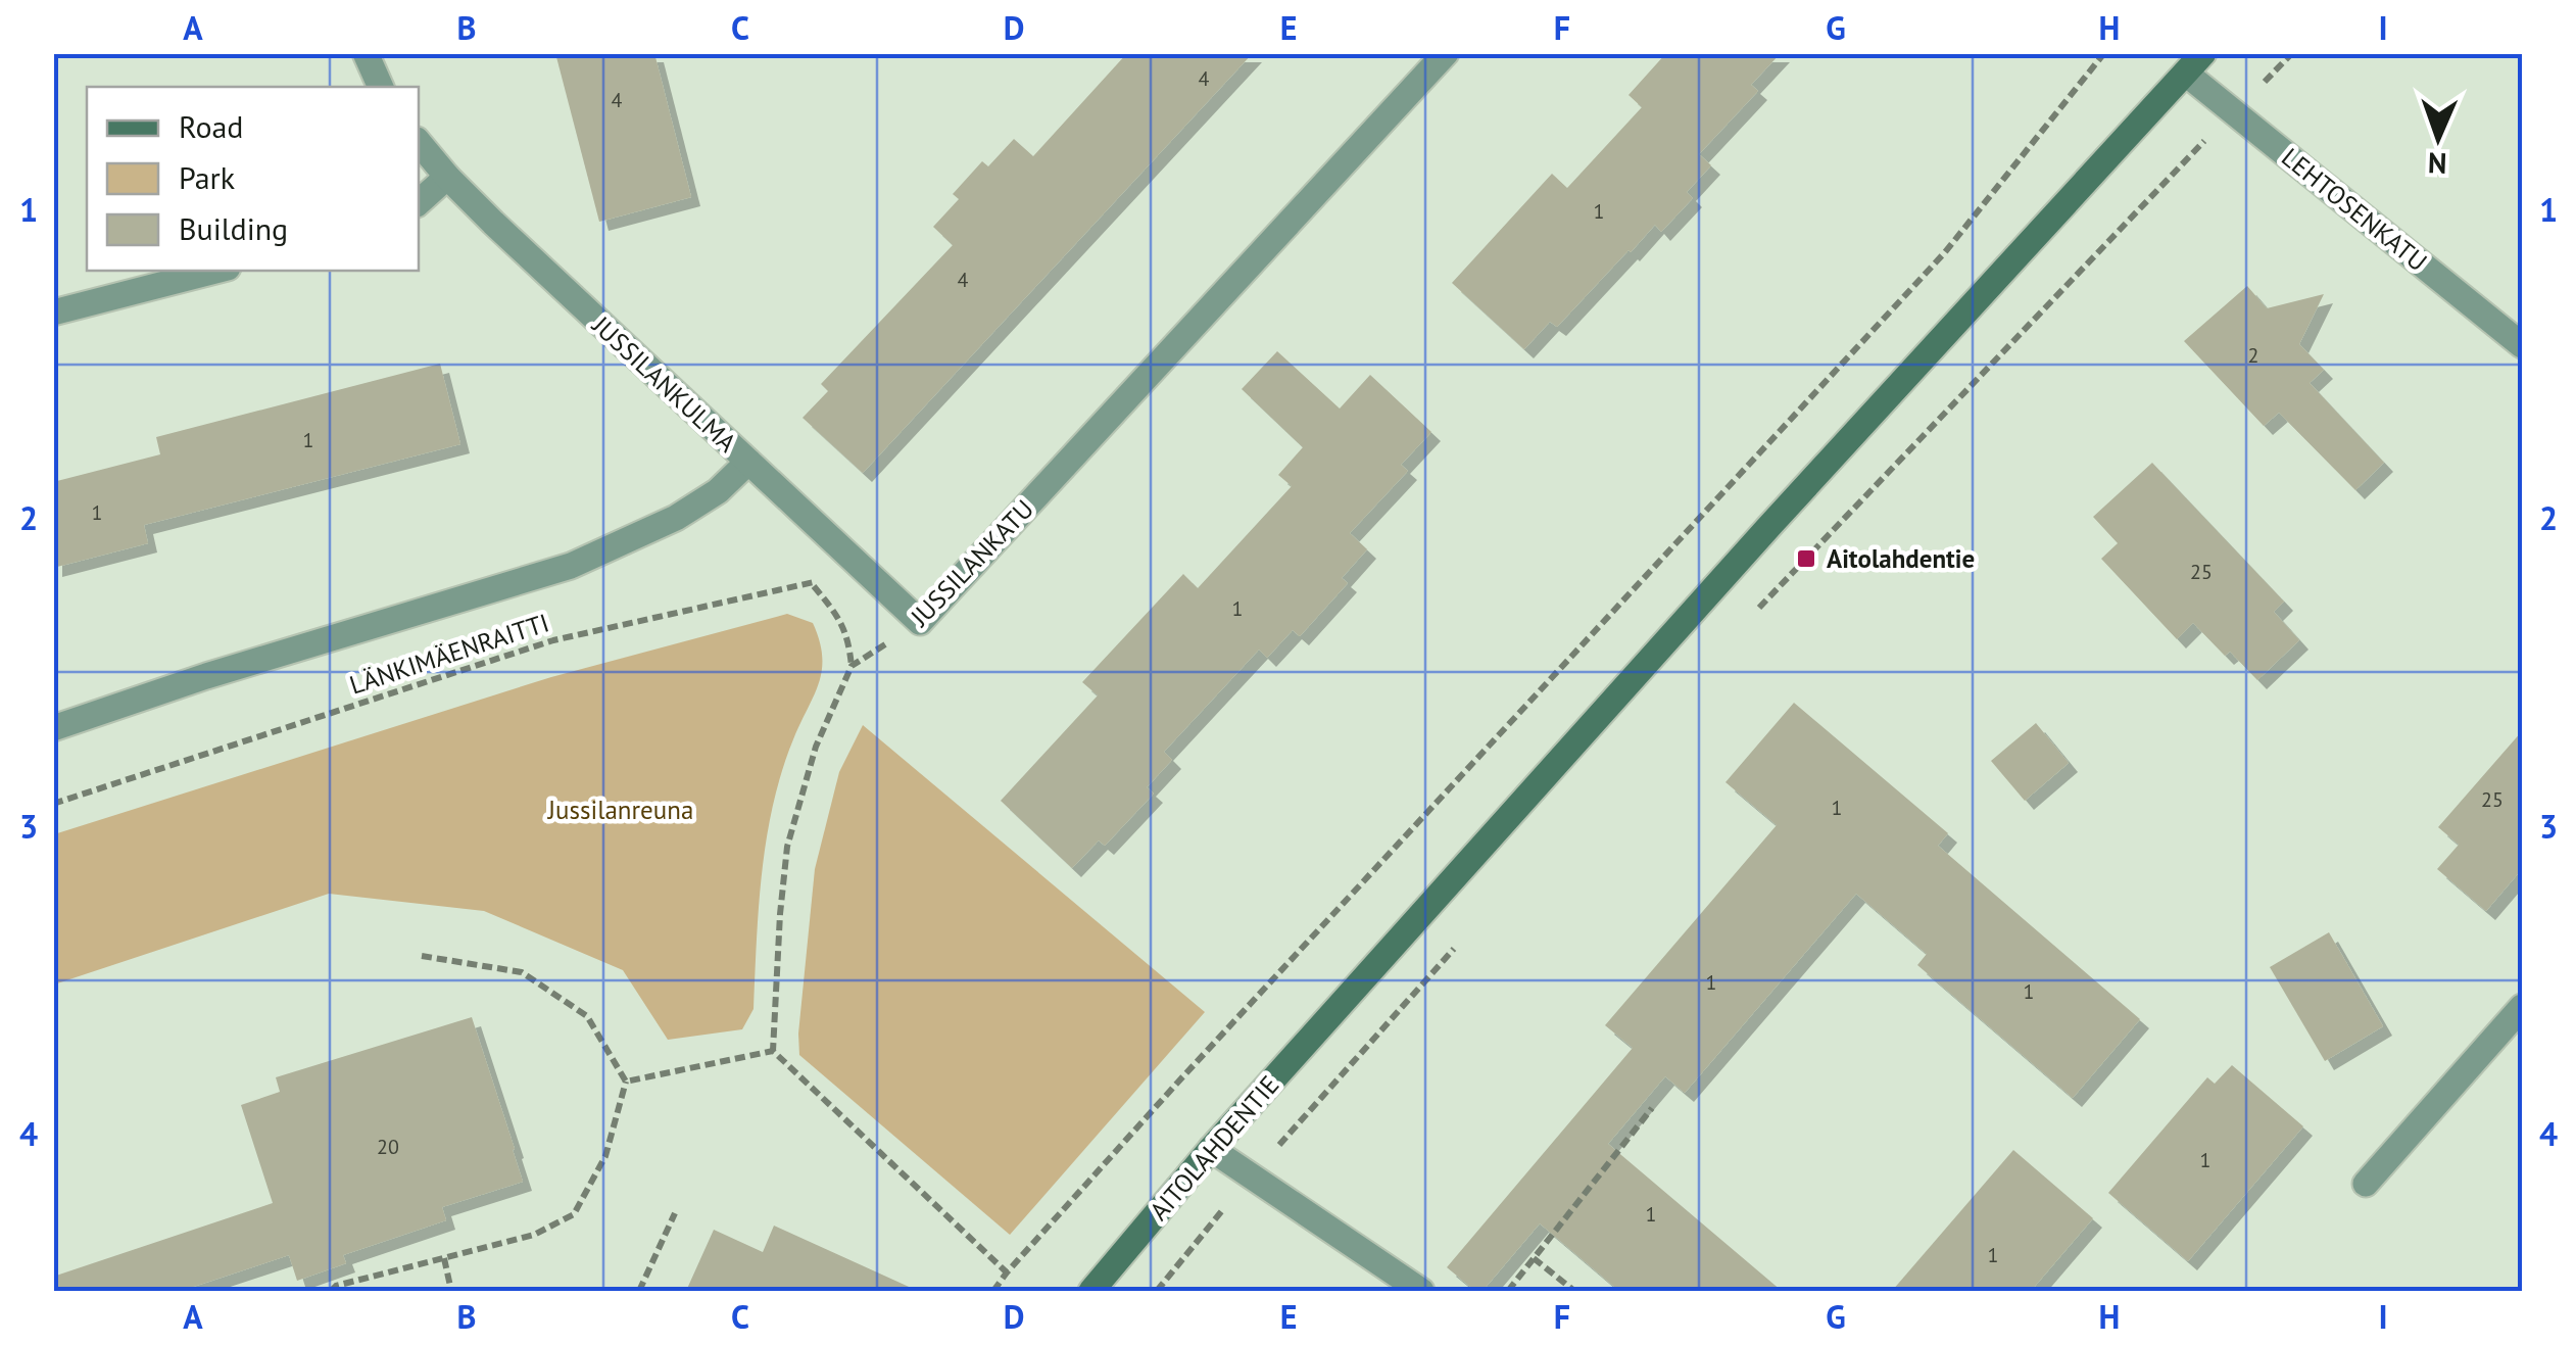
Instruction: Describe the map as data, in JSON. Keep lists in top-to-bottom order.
{
  "streets": {
    "main road": ["AITOLAHDENTIE"],
    "street": ["LEHTOSENKATU", "JUSSILANKULMA", "JUSSILANKATU"],
    "path": ["LÄNKIMÄENRAITTI"]
  },
  "crossings": [
    ["LEHTOSENKATU", "AITOLAHDENTIE"],
    ["JUSSILANKULMA", "JUSSILANKATU"],
    ["JUSSILANKULMA", "LÄNKIMÄENRAITTI"]
  ],
  "parks": ["Jussilanreuna"],
  "places": {
    "transit": ["Aitolahdentie"]
  },
  "house_numbers": [
    "4",
    "4",
    "1",
    "4",
    "2",
    "1",
    "1",
    "25",
    "1",
    "25",
    "1",
    "1",
    "1",
    "20",
    "1",
    "1",
    "1"
  ],
  "legend": ["Road", "Park", "Building"],
  "north": "bottom",
  "grid": {
    "columns": [
      "A",
      "B",
      "C",
      "D",
      "E",
      "F",
      "G",
      "H",
      "I"
    ],
    "rows": [
      "1",
      "2",
      "3",
      "4"
    ]
  }
}
